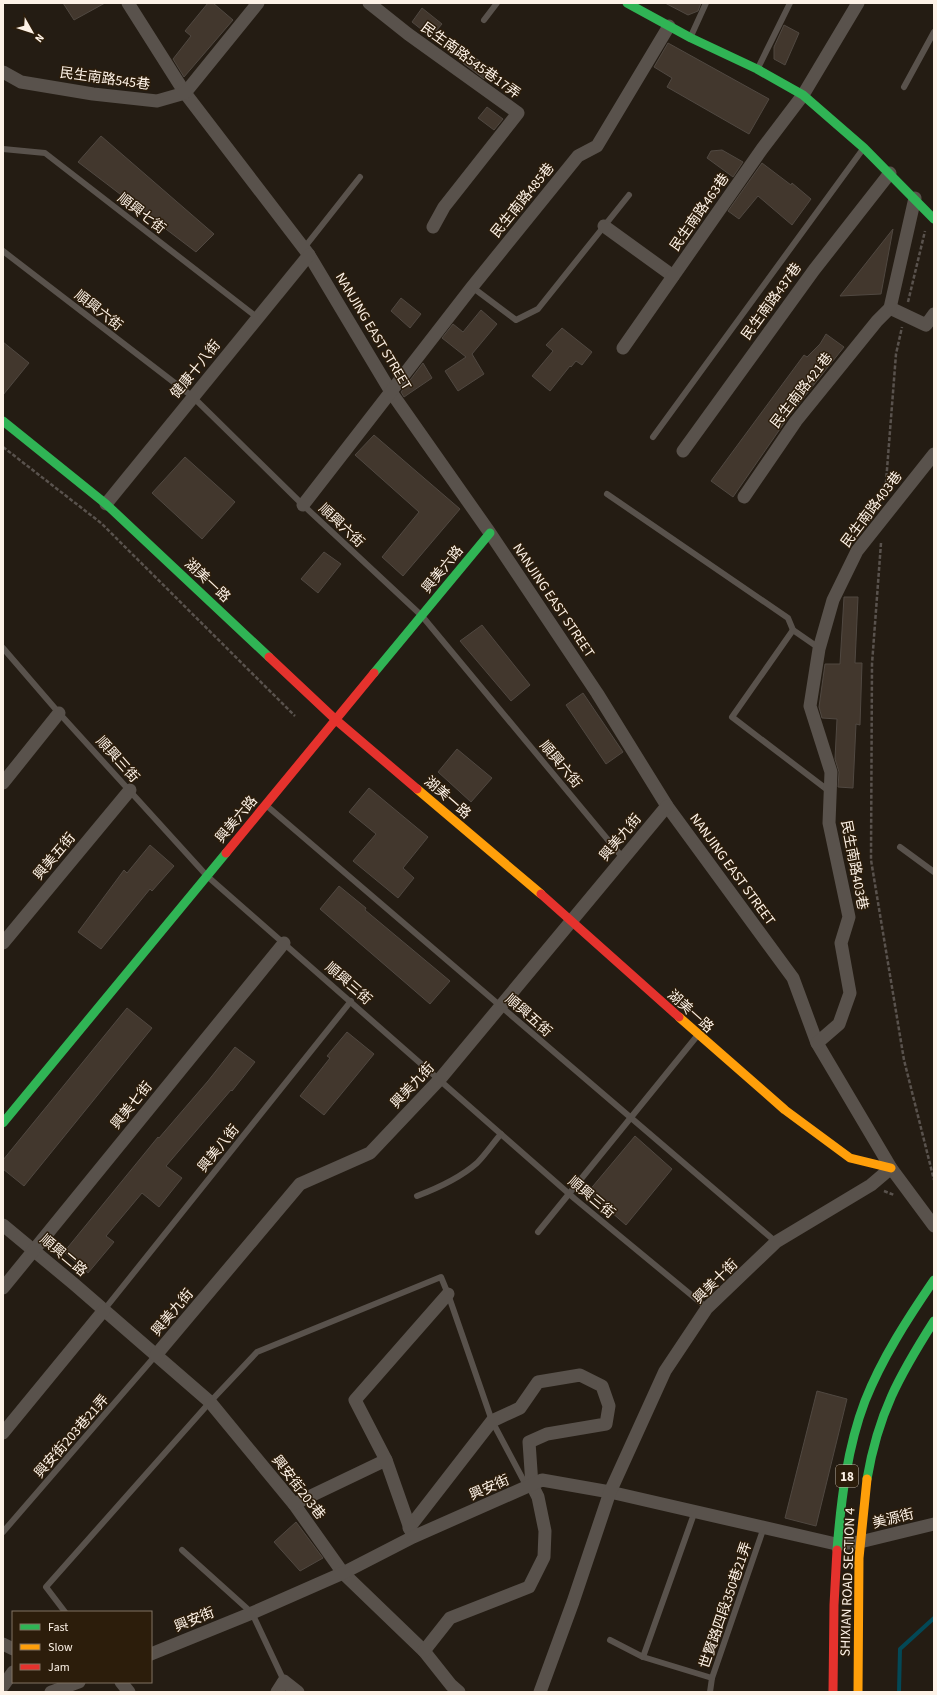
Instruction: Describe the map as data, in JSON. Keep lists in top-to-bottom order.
{
  "streets": {
    "street": [
      "民生南路545巷17弄",
      "民生南路545巷",
      "民生南路485巷",
      "民生南路463巷",
      "民生南路437巷",
      "NANJING EAST STREET",
      "健康十八街",
      "民生南路421巷",
      "民生南路403巷",
      "興美六路",
      "湖美一路",
      "興美九街",
      "興美五街",
      "興美七街",
      "順興二路",
      "興美十街",
      "18",
      "興安街203巷",
      "興安街",
      "美源街",
      "SHIXIAN ROAD SECTION 4"
    ],
    "lane": [
      "順興七街",
      "順興六街",
      "順興三街",
      "順興五街",
      "興美八街",
      "興安街203巷21弄",
      "世賢路四段350巷21弄"
    ]
  },
  "crossings": [
    ["民生南路545巷", "NANJING EAST STREET"],
    ["民生南路485巷", "順興六街"],
    ["民生南路485巷", "NANJING EAST STREET"],
    ["順興七街", "健康十八街"],
    ["順興六街", "健康十八街"],
    ["順興六街", "興美六路"],
    ["順興六街", "興美九街"],
    ["NANJING EAST STREET", "健康十八街"],
    ["NANJING EAST STREET", "民生南路403巷"],
    ["NANJING EAST STREET", "興美六路"],
    ["NANJING EAST STREET", "湖美一路"],
    ["NANJING EAST STREET", "興美九街"],
    ["NANJING EAST STREET", "興美十街"],
    ["健康十八街", "湖美一路"],
    ["興美六路", "湖美一路"],
    ["興美六路", "順興三街"],
    ["興美六路", "順興五街"],
    ["湖美一路", "興美九街"],
    ["湖美一路", "興美十街"],
    ["順興三街", "興美九街"],
    ["順興三街", "興美五街"],
    ["順興三街", "興美七街"],
    ["順興三街", "興美八街"],
    ["順興三街", "興美十街"],
    ["興美九街", "順興五街"],
    ["興美九街", "興安街203巷21弄"],
    ["興美九街", "興安街203巷"],
    ["順興五街", "興美十街"],
    ["興美七街", "順興二路"],
    ["興美八街", "順興二路"],
    ["興美八街", "興安街203巷"],
    ["順興二路", "興安街203巷"],
    ["興美十街", "興安街"],
    ["興安街203巷21弄", "興安街203巷"],
    ["興安街203巷", "興安街"],
    ["興安街", "美源街"],
    ["興安街", "SHIXIAN ROAD SECTION 4"],
    ["興安街", "世賢路四段350巷21弄"],
    ["美源街", "SHIXIAN ROAD SECTION 4"]
  ],
  "legend": ["Fast", "Slow", "Jam"],
  "north": "bottom right"
}
